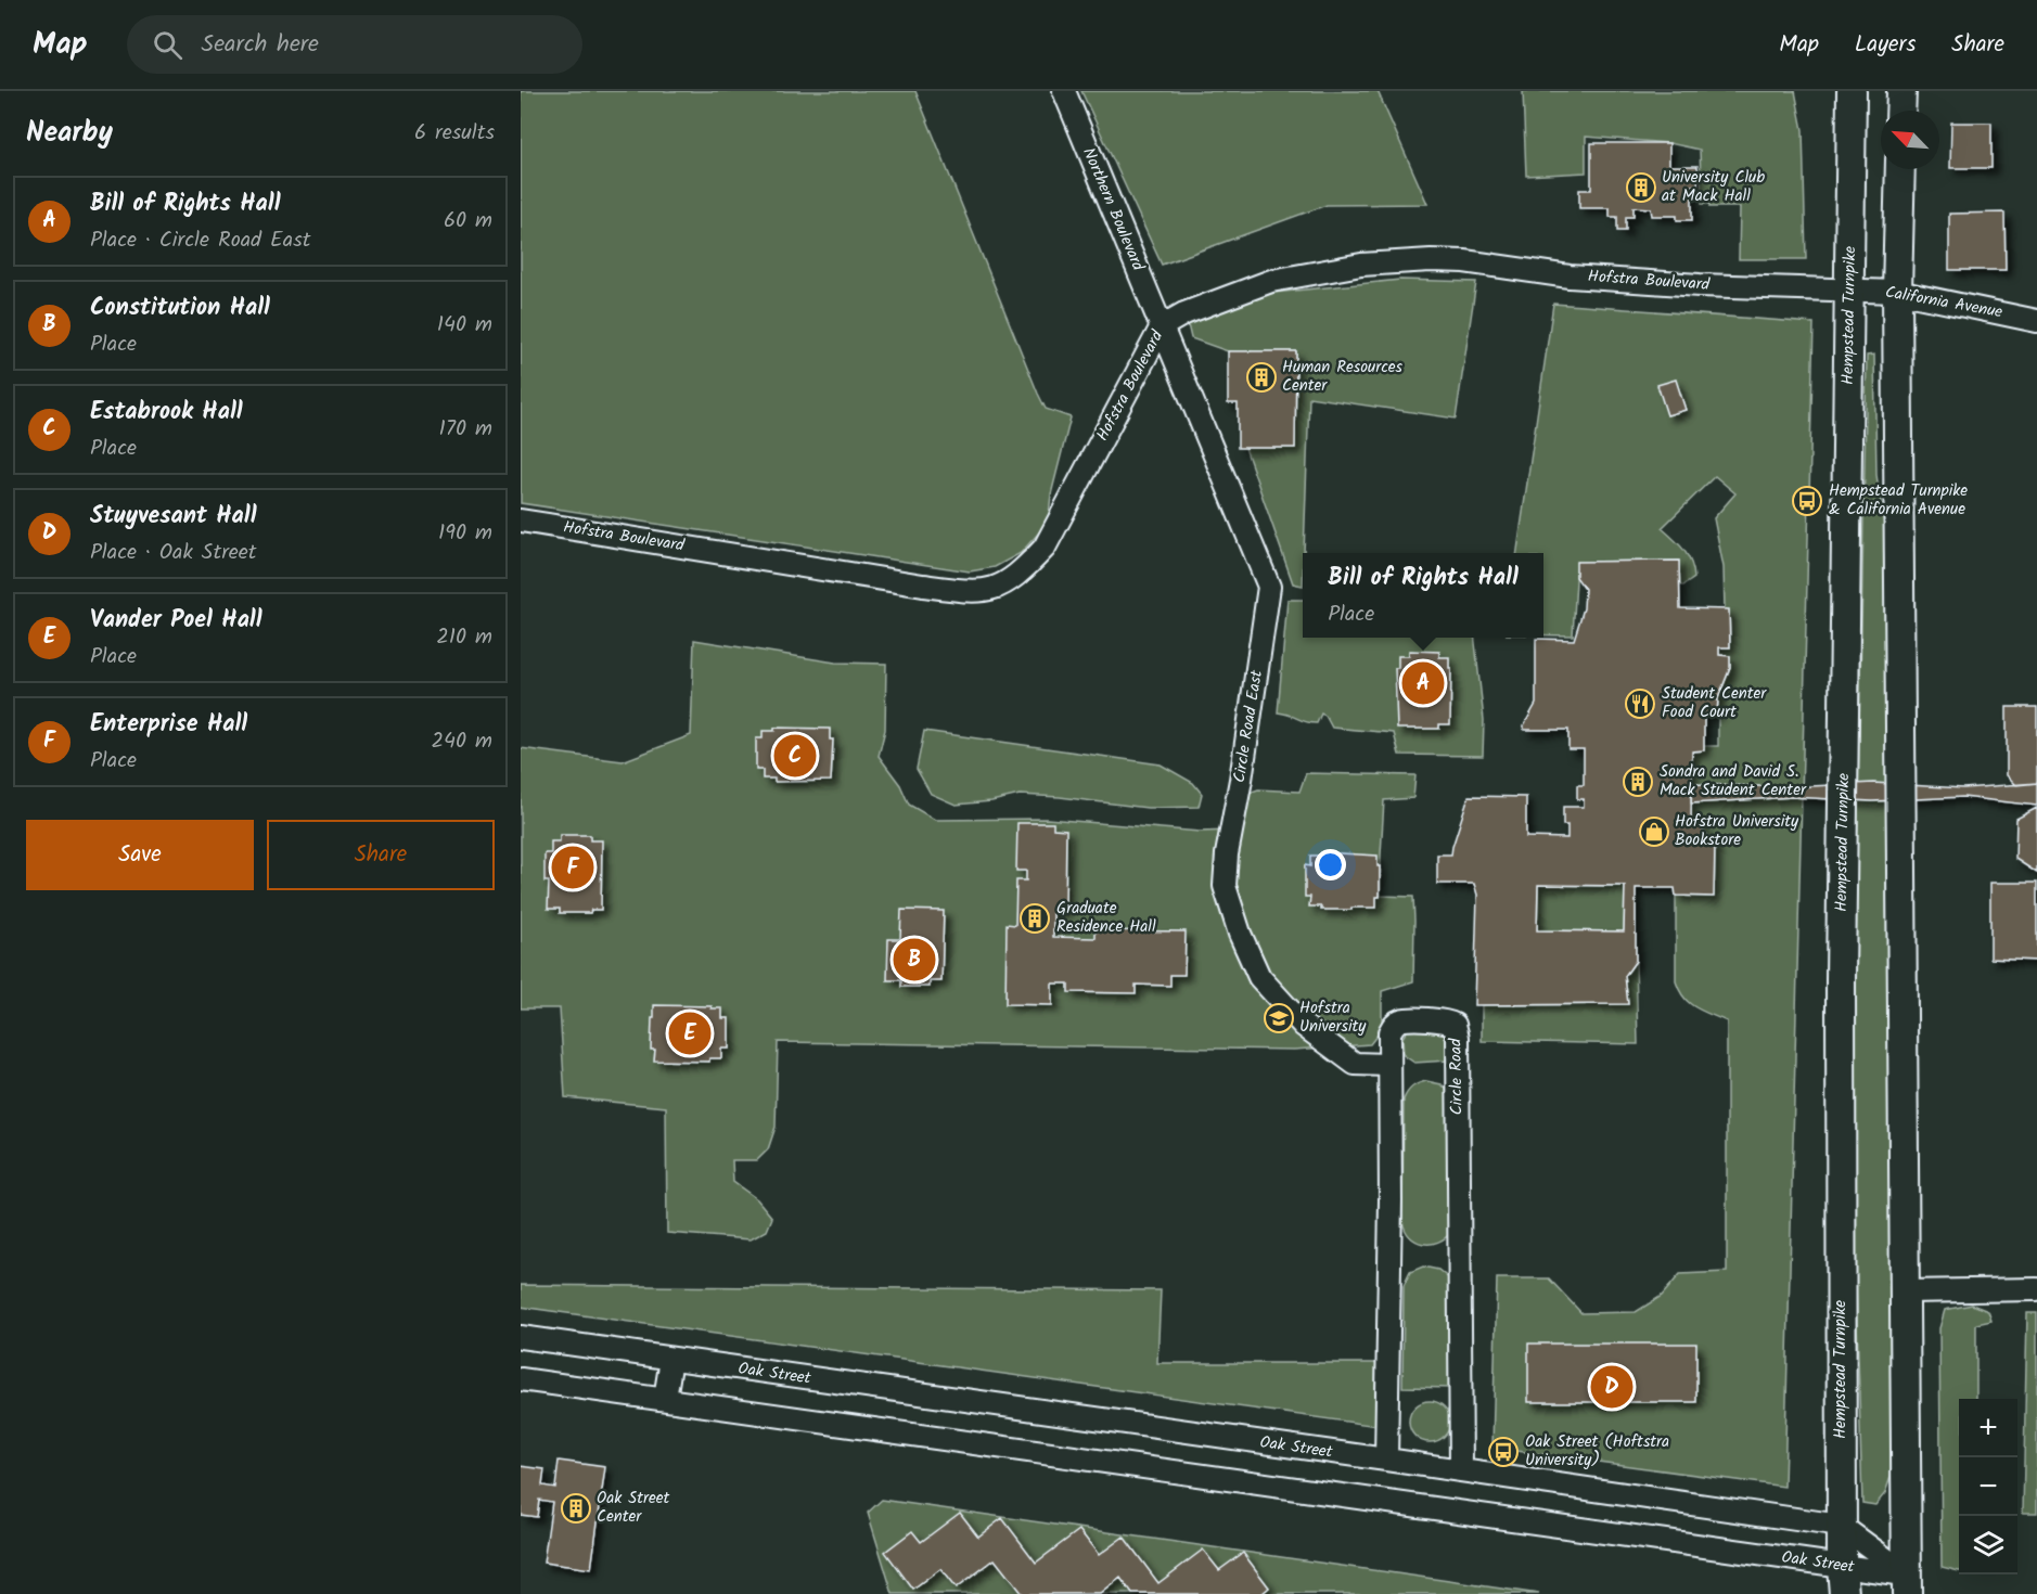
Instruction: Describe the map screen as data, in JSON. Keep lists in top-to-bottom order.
{
  "streets": {
    "main road": ["Hempstead Turnpike"],
    "street": [
      "Northern Boulevard",
      "Hofstra Boulevard",
      "California Avenue",
      "Circle Road East",
      "Circle Road",
      "Oak Street"
    ]
  },
  "crossings": [
    ["Northern Boulevard", "Hofstra Boulevard"],
    ["Northern Boulevard", "Circle Road East"],
    ["Hofstra Boulevard", "California Avenue"],
    ["Hofstra Boulevard", "Hempstead Turnpike"],
    ["Hofstra Boulevard", "Circle Road East"],
    ["California Avenue", "Hempstead Turnpike"],
    ["Hempstead Turnpike", "Oak Street"],
    ["Circle Road East", "Circle Road"],
    ["Circle Road", "Oak Street"]
  ],
  "places": {
    "building": [
      "University Club at Mack Hall",
      "Human Resources Center",
      "Sondra and David S. Mack Student Center",
      "Graduate Residence Hall",
      "Oak Street Center"
    ],
    "bus stop": ["Hempstead Turnpike & California Avenue", "Oak Street (Hoftstra University)"],
    "restaurant": ["Student Center Food Court"],
    "shop": ["Hofstra University Bookstore"],
    "school or university": ["Hofstra University"]
  },
  "north": "top left",
  "page": {
    "header": "Map",
    "search": "Search here",
    "nav": ["Map", "Layers", "Share"],
    "heading": ["Nearby", "6 results"],
    "list": [
      {
        "mark": "A",
        "name": "Bill of Rights Hall",
        "note": "Place · Circle Road East",
        "value": "60 m"
      },
      {
        "mark": "B",
        "name": "Constitution Hall",
        "note": "Place",
        "value": "140 m"
      },
      {
        "mark": "C",
        "name": "Estabrook Hall",
        "note": "Place",
        "value": "170 m"
      },
      {
        "mark": "D",
        "name": "Stuyvesant Hall",
        "note": "Place · Oak Street",
        "value": "190 m"
      },
      {
        "mark": "E",
        "name": "Vander Poel Hall",
        "note": "Place",
        "value": "210 m"
      },
      {
        "mark": "F",
        "name": "Enterprise Hall",
        "note": "Place",
        "value": "240 m"
      }
    ],
    "popup": ["Bill of Rights Hall", "Place"],
    "pins": [
      "A",
      "C",
      "F",
      "B",
      "E",
      "D"
    ],
    "buttons": ["Save", "Share"],
    "map_buttons": ["+", "−"]
  }
}
